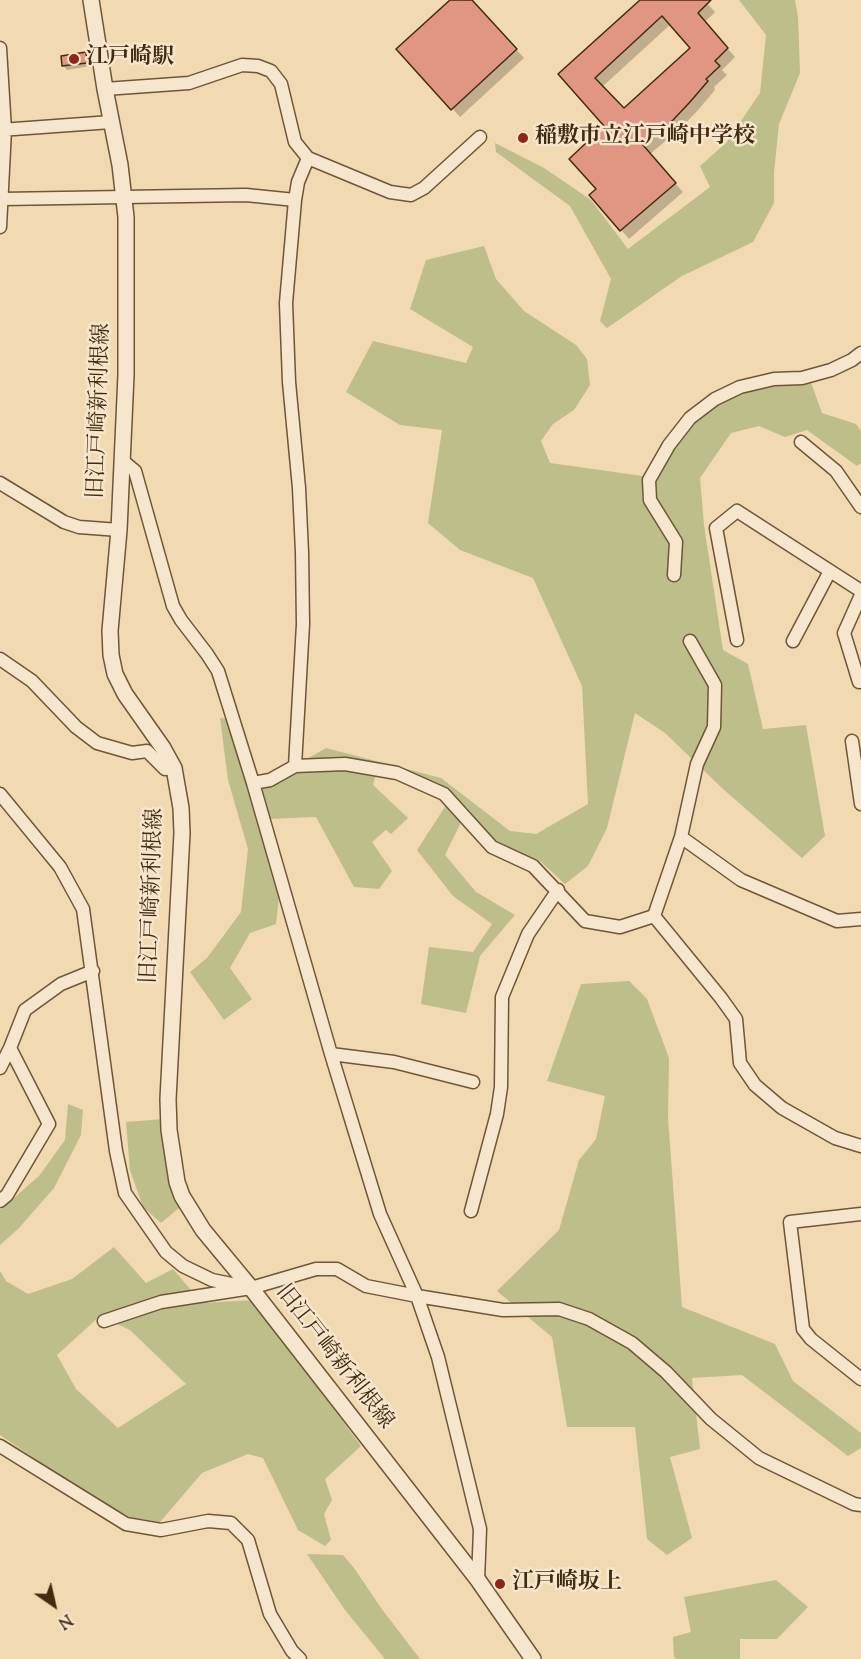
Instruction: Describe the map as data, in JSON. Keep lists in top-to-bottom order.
{
  "streets": {
    "street": ["旧江戸崎新利根線"]
  },
  "places": ["江戸崎駅", "稲敷市立江戸崎中学校", "江戸崎坂上"],
  "north": "bottom right"
}
